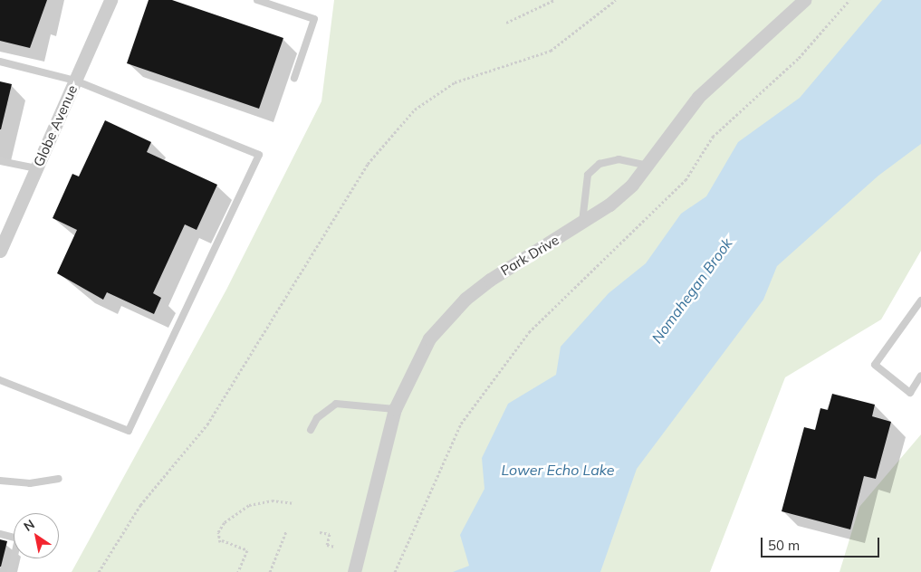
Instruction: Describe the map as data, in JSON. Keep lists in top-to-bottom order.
{
  "streets": {
    "street": ["Globe Avenue", "Park Drive"]
  },
  "water": ["Nomahegan Brook", "Lower Echo Lake"],
  "scale_bar": "50 m",
  "north": "top left"
}
